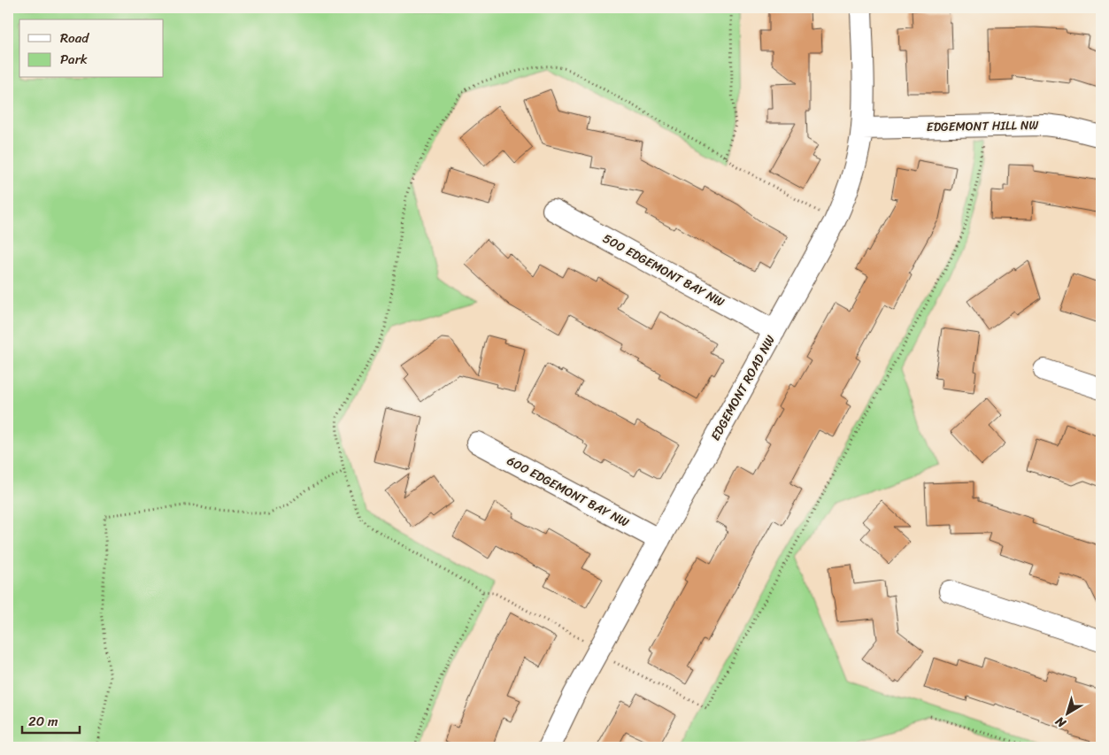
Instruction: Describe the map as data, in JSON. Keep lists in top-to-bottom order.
{
  "streets": {
    "street": [
      "EDGEMONT HILL NW",
      "500 EDGEMONT BAY NW",
      "EDGEMONT ROAD NW",
      "600 EDGEMONT BAY NW"
    ]
  },
  "crossings": [
    ["EDGEMONT HILL NW", "EDGEMONT ROAD NW"],
    ["500 EDGEMONT BAY NW", "EDGEMONT ROAD NW"],
    ["EDGEMONT ROAD NW", "600 EDGEMONT BAY NW"]
  ],
  "legend": ["Road", "Park"],
  "scale_bar": "20 m",
  "north": "bottom left"
}
